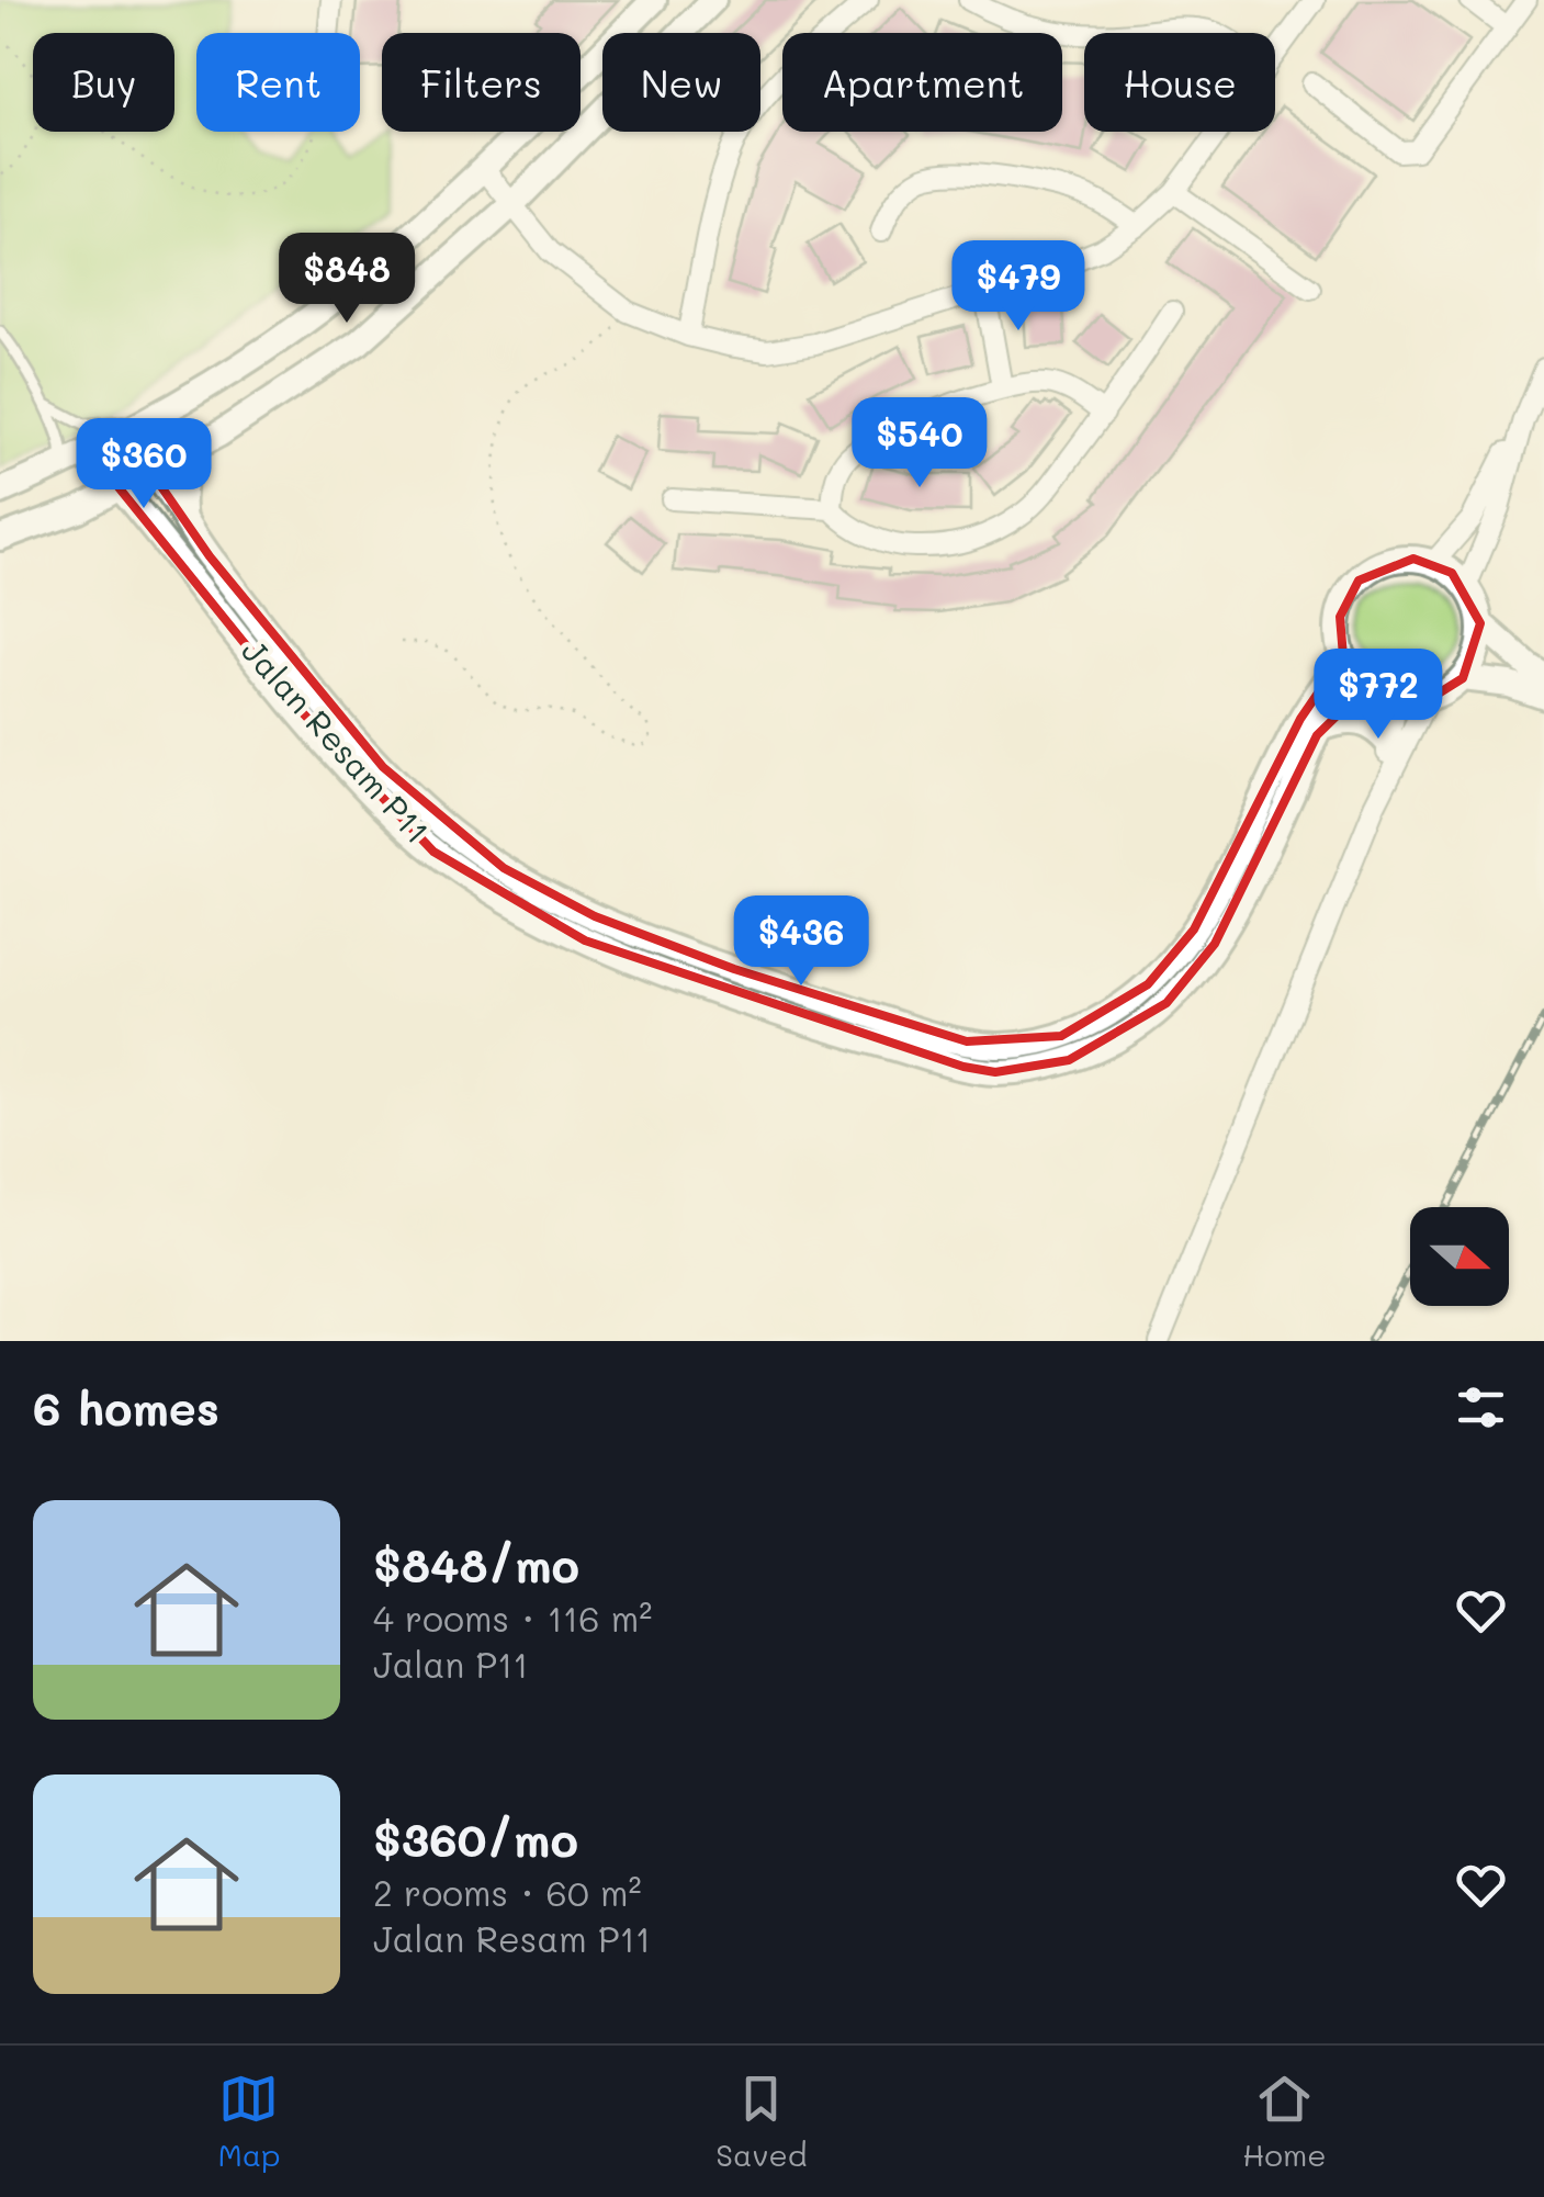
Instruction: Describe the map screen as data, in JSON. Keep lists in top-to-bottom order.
{
  "streets": {
    "main road": ["Jalan Resam P11"]
  },
  "north": "right",
  "page": {
    "chip": [
      "Buy",
      "Rent",
      "Filters",
      "New",
      "Apartment",
      "House"
    ],
    "price": [
      "$848",
      "$479",
      "$540",
      "$360",
      "$772",
      "$436"
    ],
    "heading": "6 homes",
    "list": [
      {
        "name": "$848/mo",
        "note": "4 rooms · 116 m² · Jalan P11"
      },
      {
        "name": "$360/mo",
        "note": "2 rooms · 60 m² · Jalan Resam P11"
      }
    ],
    "tabs": ["Map", "Saved", "Home"]
  }
}
